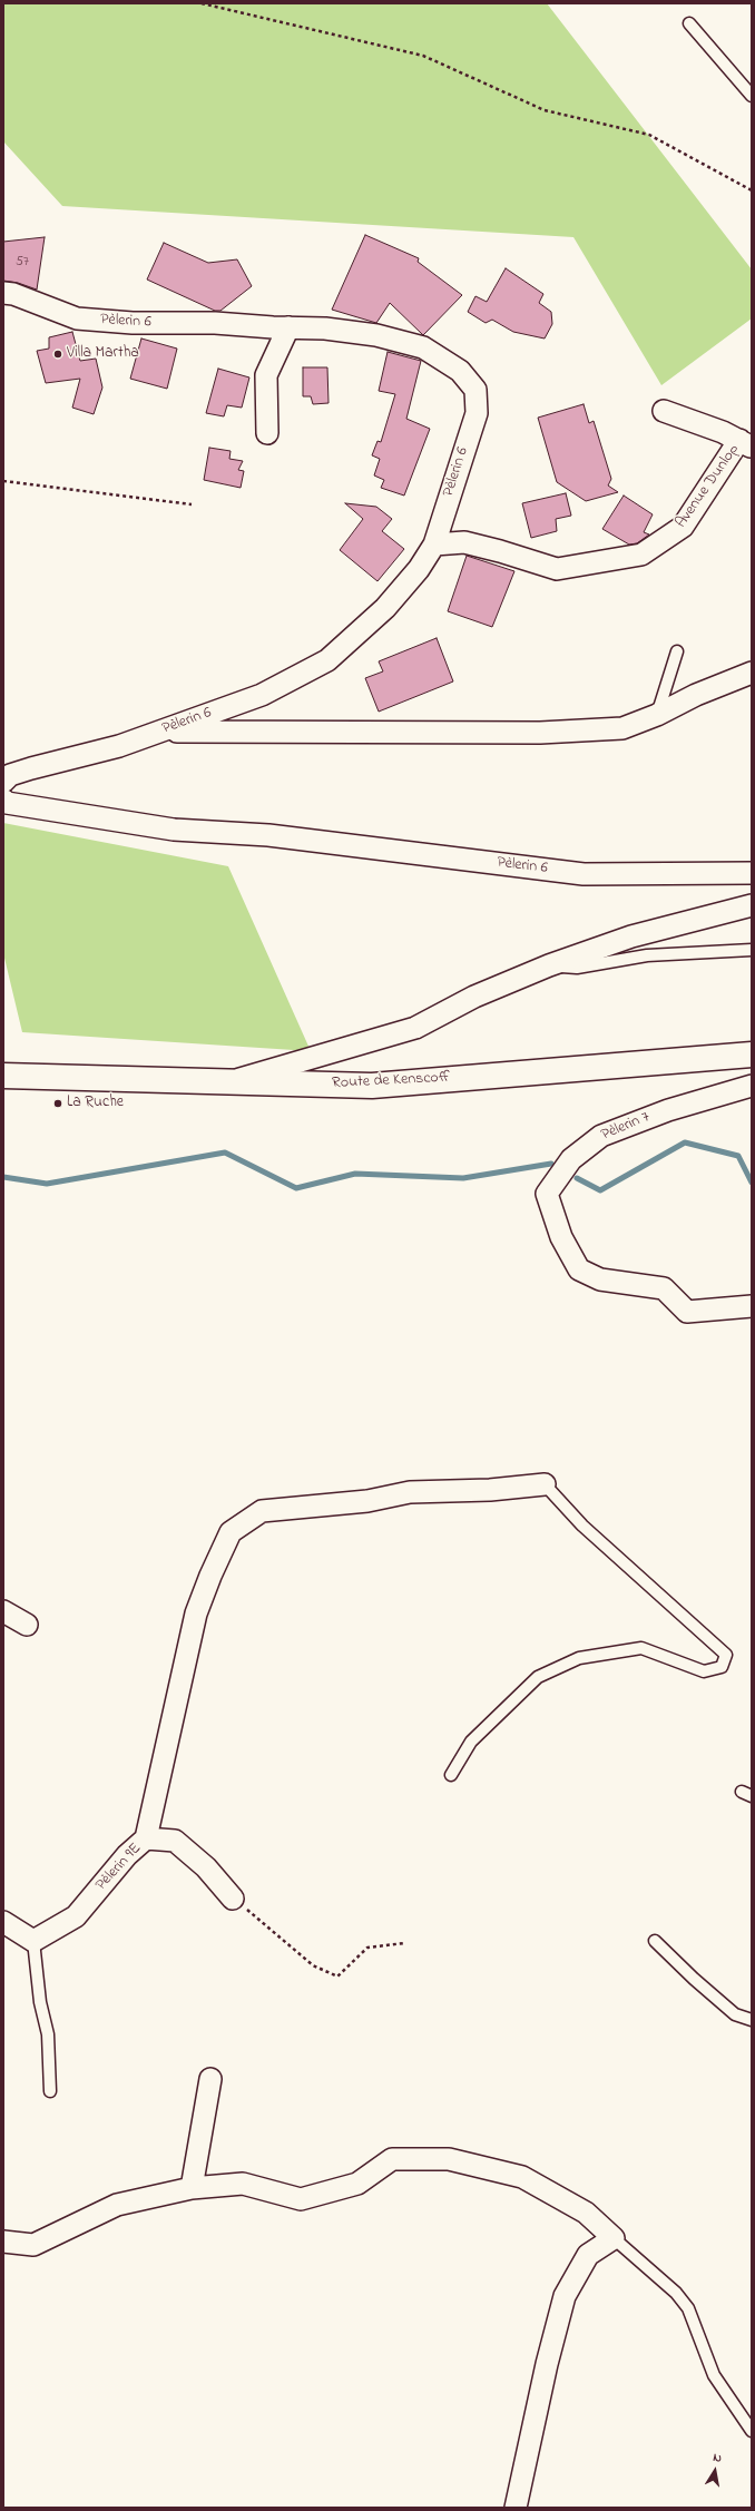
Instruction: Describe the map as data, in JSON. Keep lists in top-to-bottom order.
{
  "streets": {
    "main road": ["Route de Kenscoff"],
    "street": [
      "Pèlerin 6",
      "Avenue Dunlop",
      "Pèlerin 7",
      "Pèlerin 9E"
    ]
  },
  "crossings": [
    ["Pèlerin 6", "Avenue Dunlop"]
  ],
  "places": ["Villa Martha", "La Ruche"],
  "house_numbers": ["57"],
  "north": "top"
}
